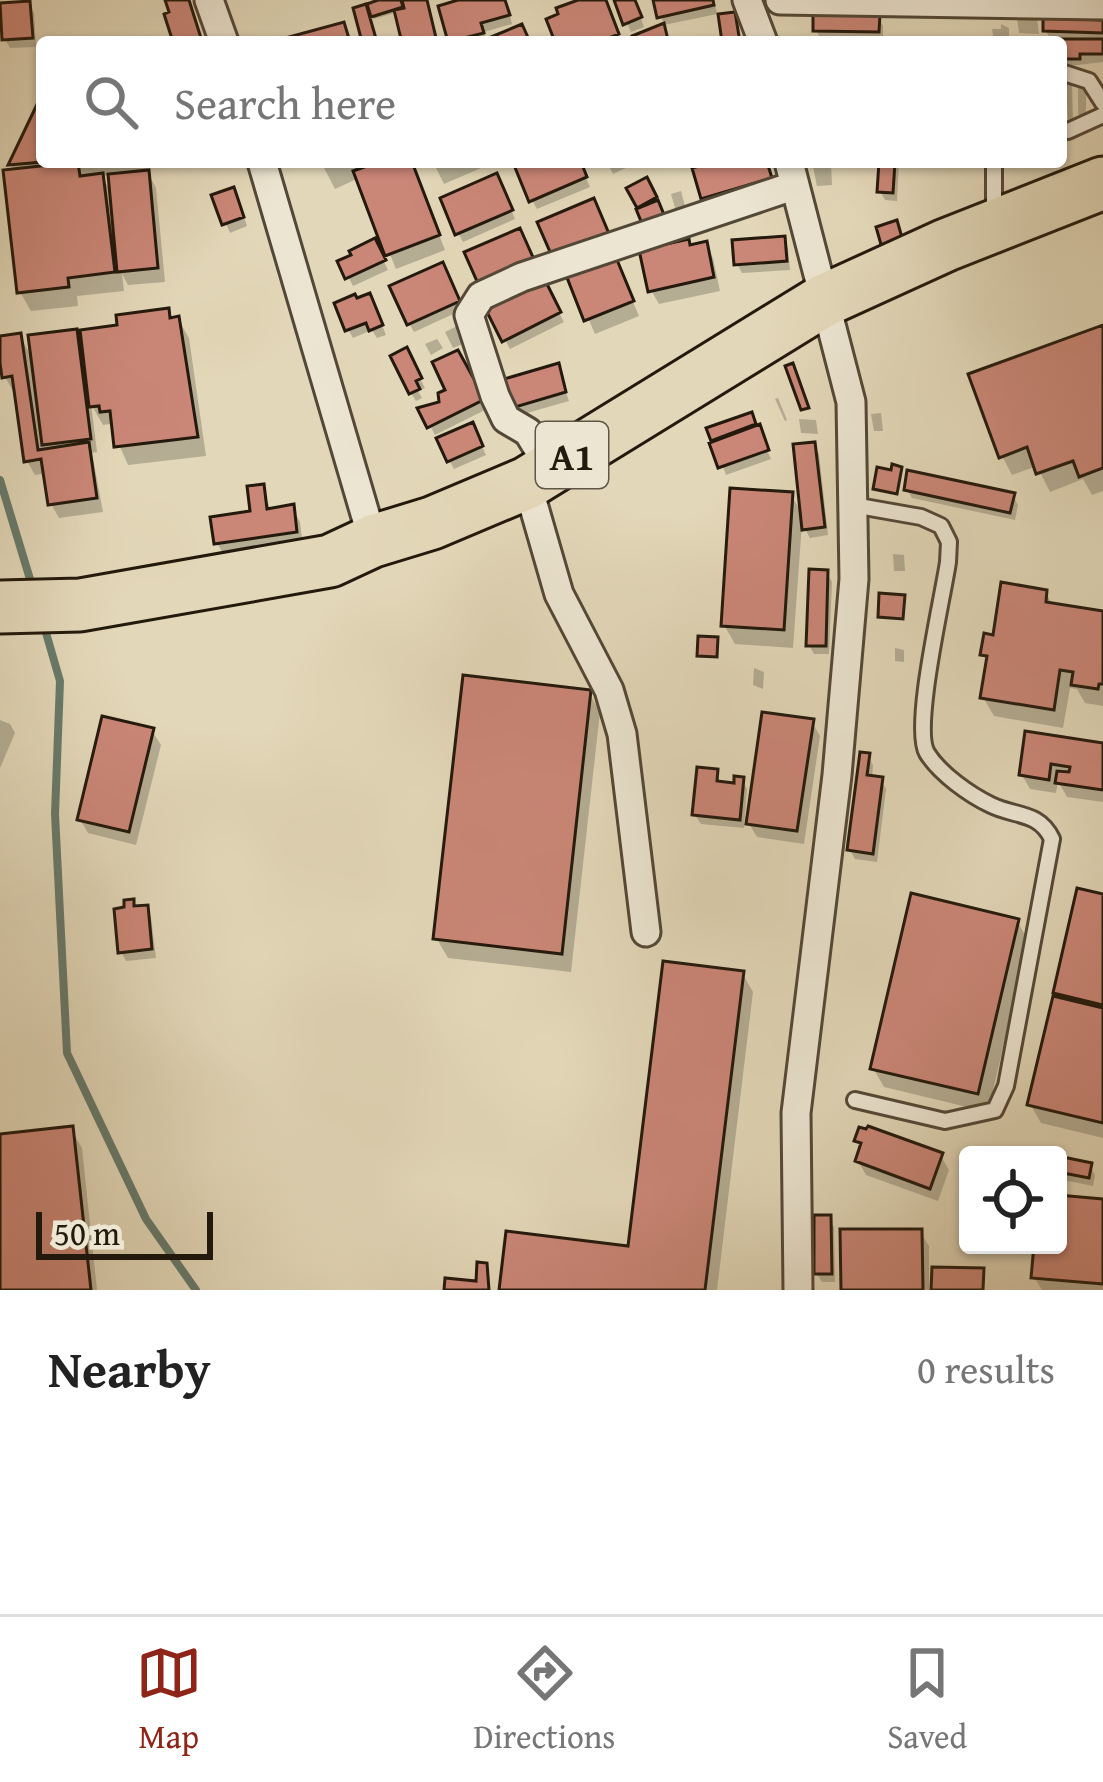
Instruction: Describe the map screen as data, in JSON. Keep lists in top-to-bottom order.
{
  "streets": {
    "highway": ["A1"]
  },
  "scale_bar": "50 m",
  "page": {
    "search": "Search here",
    "scale": "50 m",
    "heading": ["Nearby", "0 results"],
    "nav": ["Map", "Directions", "Saved"]
  }
}
